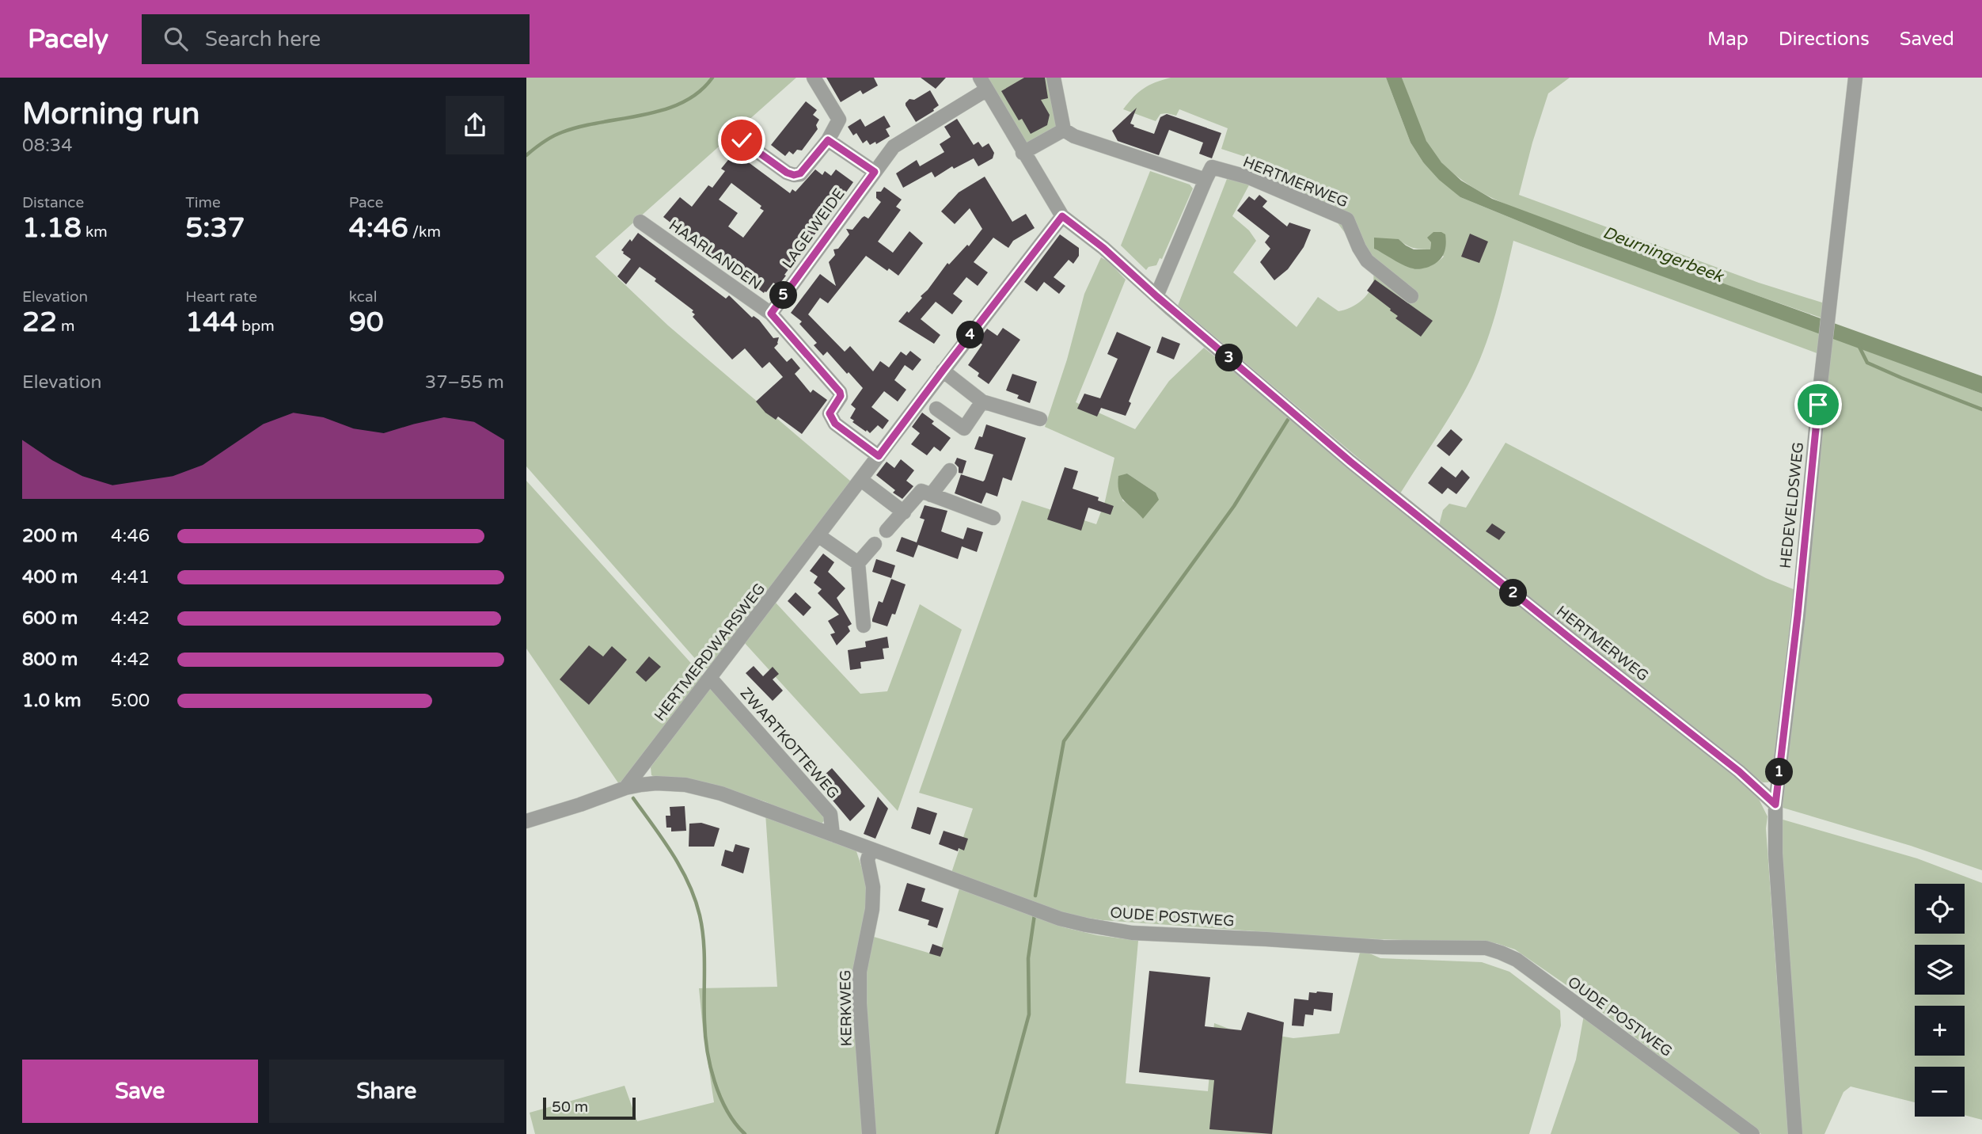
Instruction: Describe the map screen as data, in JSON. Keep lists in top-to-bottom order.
{
  "streets": {
    "street": [
      "HERTMERWEG",
      "LAGE WEIDE",
      "HAARLANDEN",
      "HEDEVELDSWEG",
      "HERTMERDWARSWEG",
      "ZWARTKOTTEWEG",
      "OUDE POSTWEG",
      "KERKWEG"
    ]
  },
  "crossings": [
    ["HERTMERWEG", "LAGE WEIDE"],
    ["HERTMERWEG", "HEDEVELDSWEG"],
    ["HERTMERWEG", "HERTMERDWARSWEG"],
    ["LAGE WEIDE", "HAARLANDEN"],
    ["HERTMERDWARSWEG", "ZWARTKOTTEWEG"],
    ["HERTMERDWARSWEG", "OUDE POSTWEG"],
    ["ZWARTKOTTEWEG", "OUDE POSTWEG"],
    ["OUDE POSTWEG", "KERKWEG"]
  ],
  "water": ["Deurningerbeek"],
  "scale_bar": "50 m",
  "page": {
    "header": "Pacely",
    "search": "Search here",
    "nav": ["Map", "Directions", "Saved"],
    "heading": ["Morning run", "08:34"],
    "stats": [
      ["Distance", "1.18 km"],
      ["Time", "5:37"],
      ["Pace", "4:46 /km"],
      ["Elevation", "22 m"],
      ["Heart rate", "144 bpm"],
      ["kcal", "90"]
    ],
    "pins": [
      "5",
      "4",
      "3",
      "2",
      "1"
    ],
    "chart": ["Elevation", "37–55 m"],
    "list": [
      {
        "name": "200 m",
        "note": "4:46"
      },
      {
        "name": "400 m",
        "note": "4:41"
      },
      {
        "name": "600 m",
        "note": "4:42"
      },
      {
        "name": "800 m",
        "note": "4:42"
      },
      {
        "name": "1.0 km",
        "note": "5:00"
      }
    ],
    "map_buttons": ["+", "−"],
    "buttons": ["Save", "Share"],
    "scale": "50 m"
  }
}
